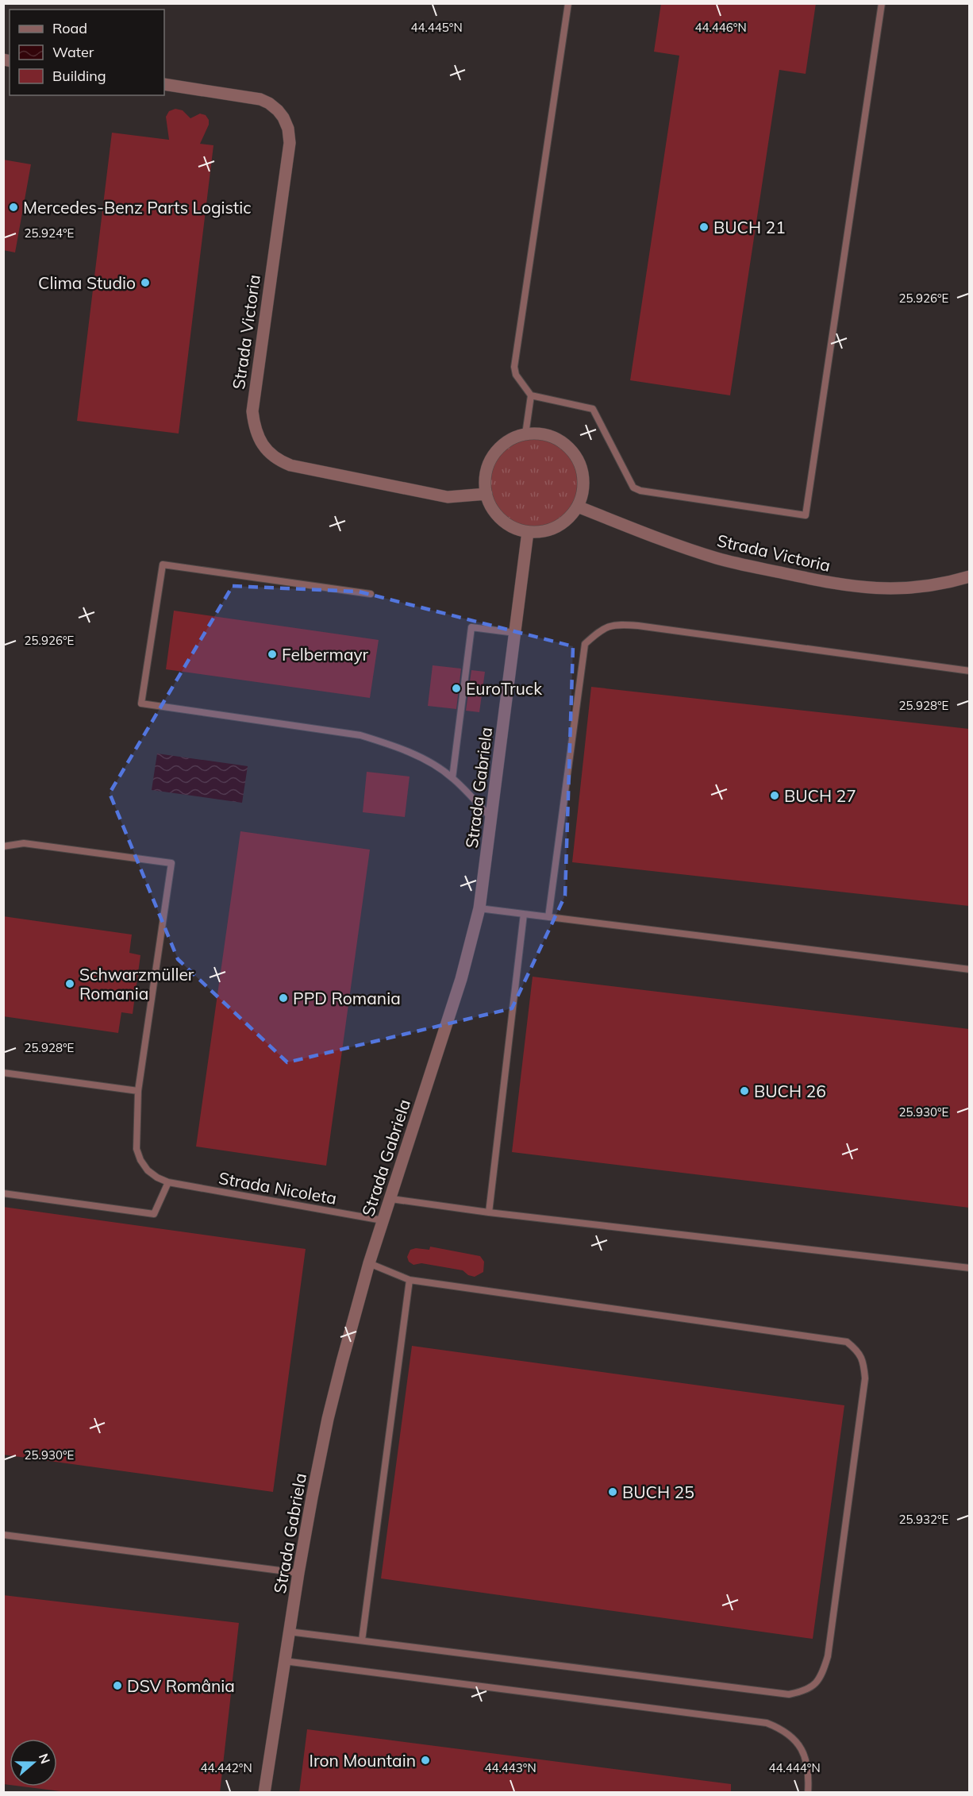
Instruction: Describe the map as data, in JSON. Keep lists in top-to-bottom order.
{
  "streets": {
    "street": ["Strada Victoria", "Strada Gabriela"],
    "lane": ["Strada Nicoleta"]
  },
  "crossings": [
    ["Strada Victoria", "Strada Gabriela"],
    ["Strada Gabriela", "Strada Nicoleta"]
  ],
  "places": [
    "Mercedes-Benz Parts Logistic",
    "BUCH 21",
    "Clima Studio",
    "Felbermayr",
    "EuroTruck",
    "BUCH 27",
    "Schwarzmüller Romania",
    "PPD Romania",
    "BUCH 26",
    "BUCH 25",
    "DSV România",
    "Iron Mountain"
  ],
  "legend": ["Road", "Water", "Building"],
  "north": "right",
  "coordinates": [
    "44.445°N",
    "44.446°N",
    "25.924°E",
    "25.926°E",
    "25.928°E",
    "25.930°E",
    "25.932°E",
    "44.442°N",
    "44.443°N",
    "44.444°N"
  ]
}
